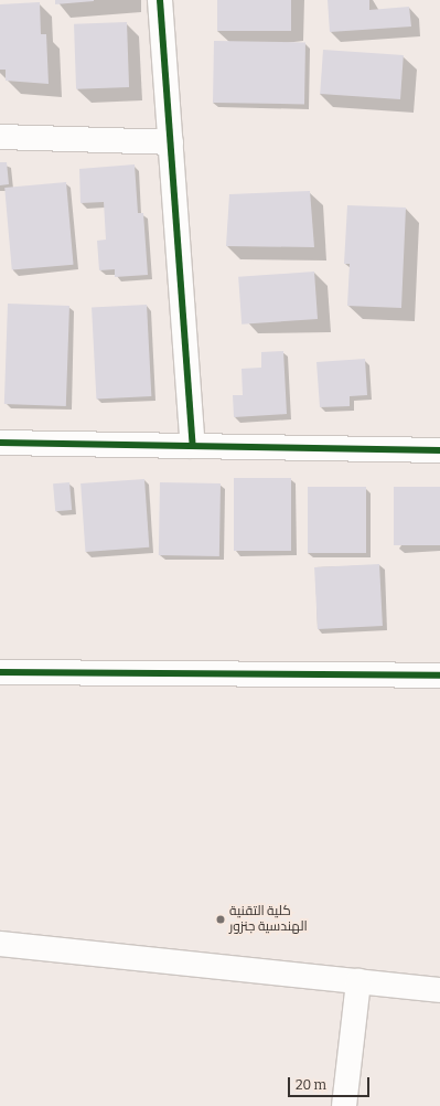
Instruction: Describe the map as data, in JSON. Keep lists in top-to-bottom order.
{
  "places": ["كلية التقنية الهندسية جنزور"],
  "scale_bar": "20 m"
}
